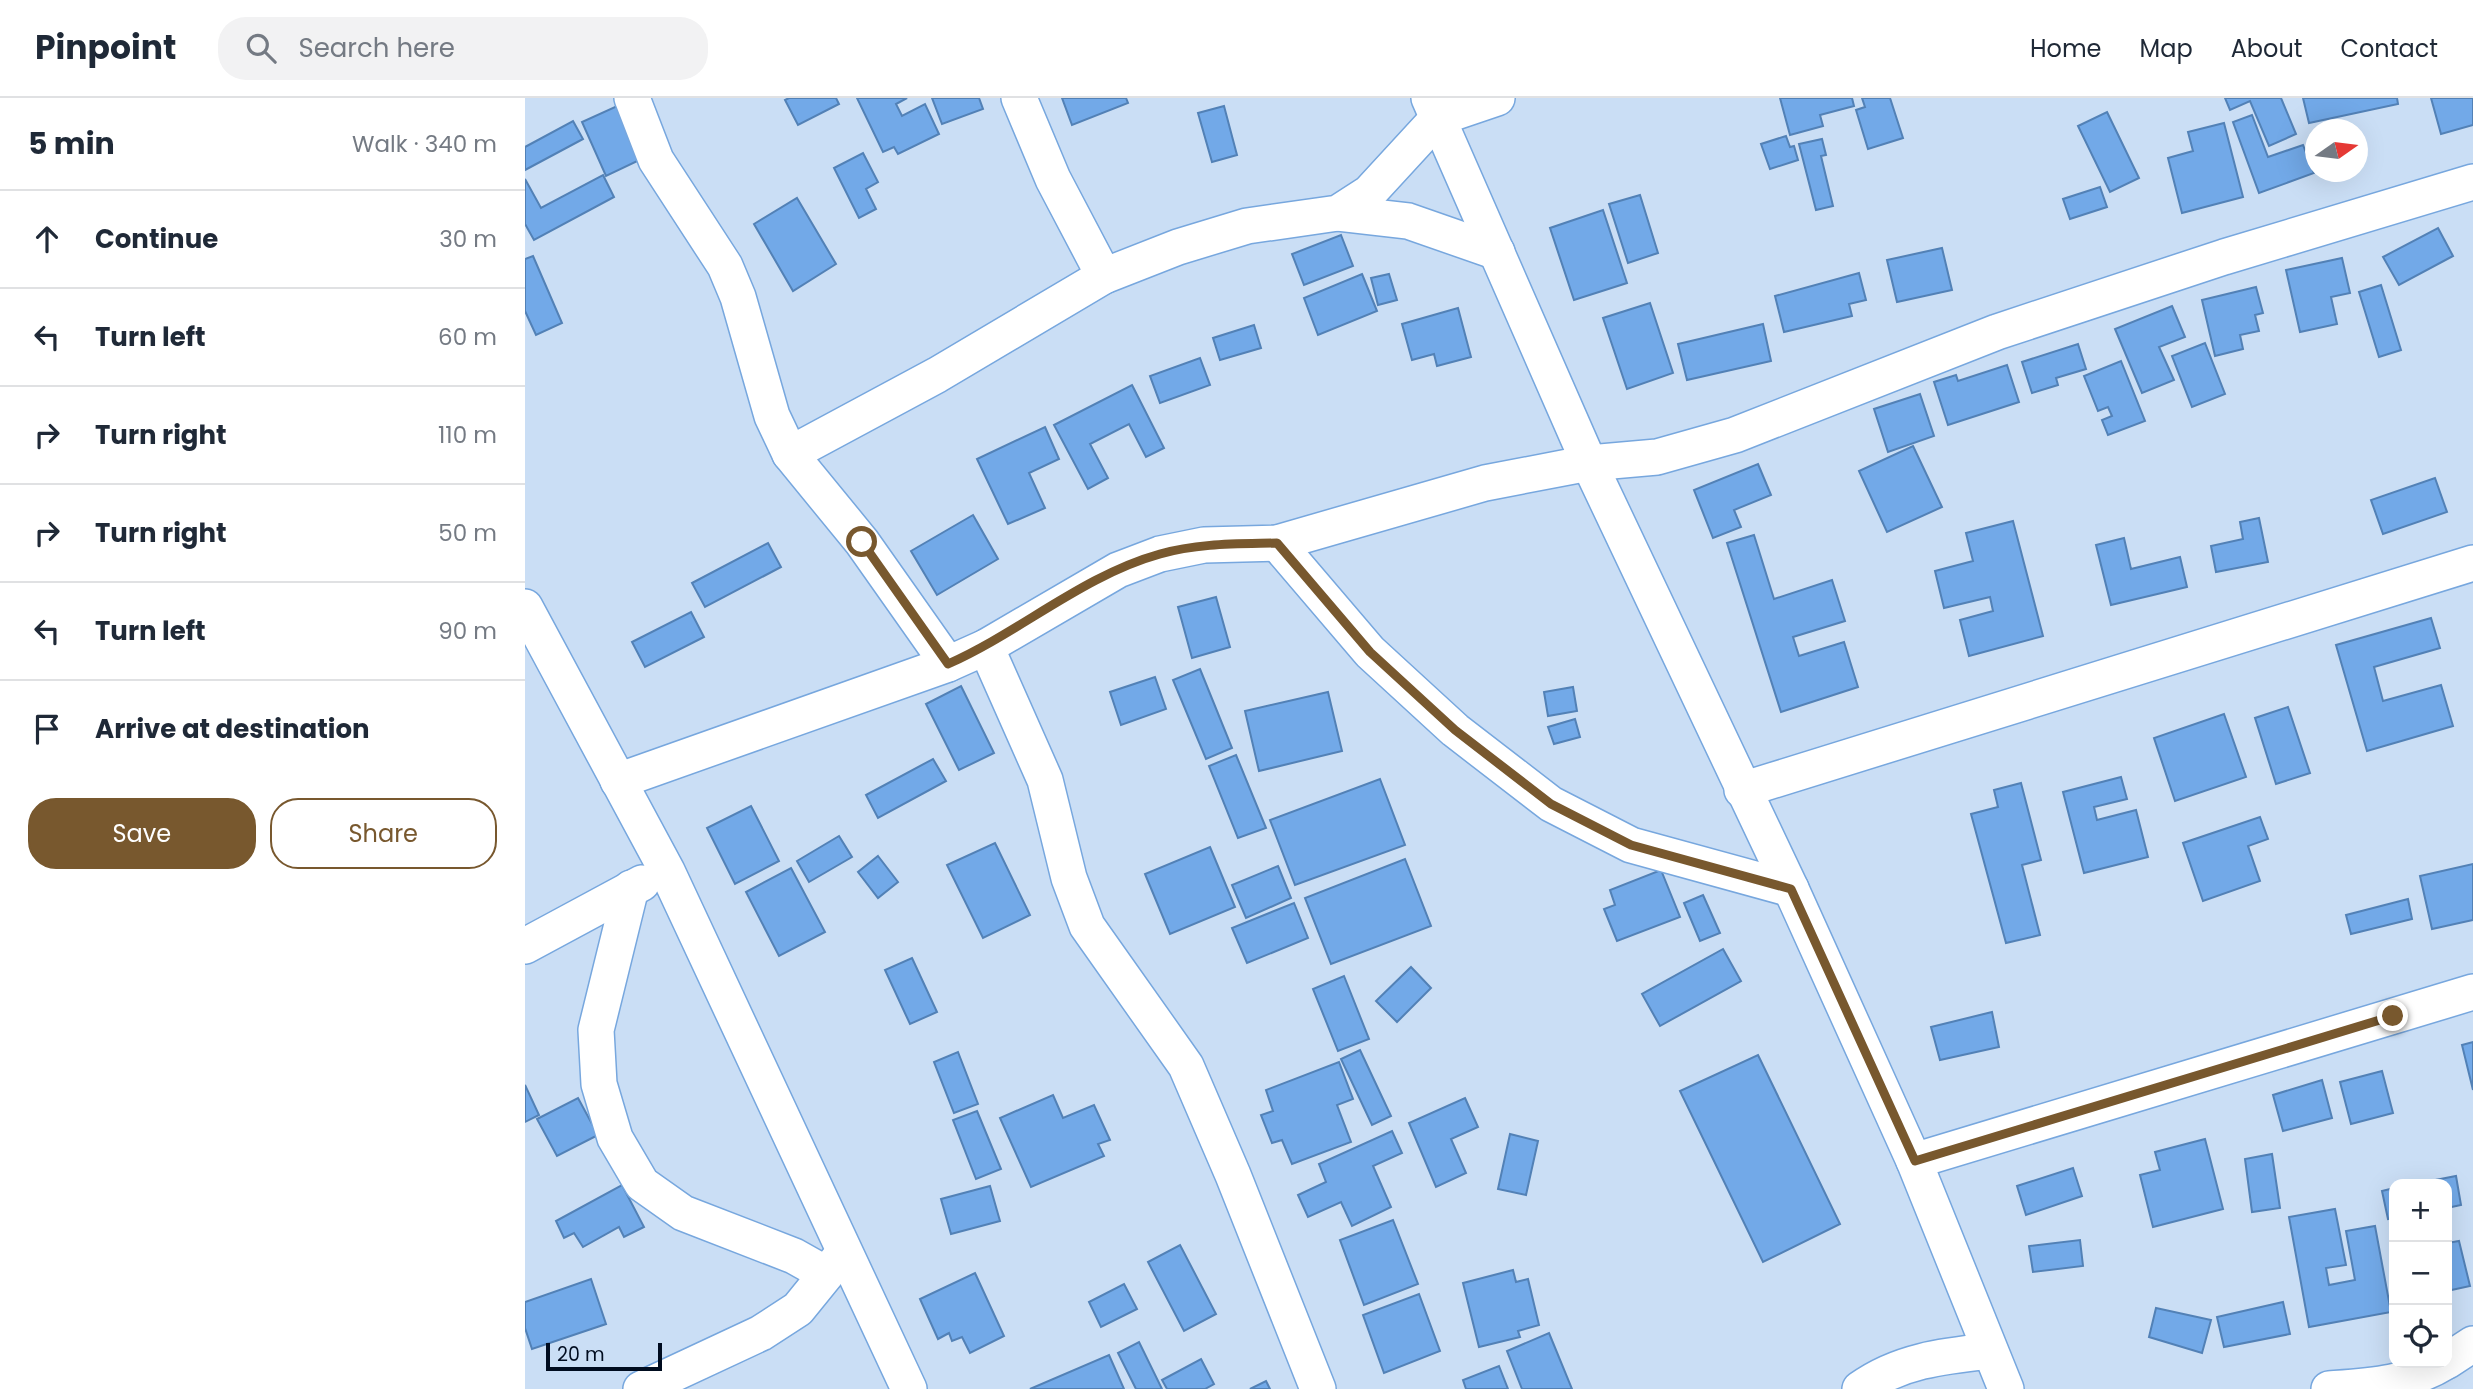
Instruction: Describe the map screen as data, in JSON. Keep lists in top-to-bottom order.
{
  "scale_bar": "20 m",
  "north": "right",
  "page": {
    "header": "Pinpoint",
    "search": "Search here",
    "nav": [
      "Home",
      "Map",
      "About",
      "Contact"
    ],
    "heading": ["5 min", "Walk · 340 m"],
    "list": [
      ["Continue", "30 m"],
      ["Turn left", "60 m"],
      ["Turn right", "110 m"],
      ["Turn right", "50 m"],
      ["Turn left", "90 m"],
      "Arrive at destination"
    ],
    "buttons": ["Save", "Share"],
    "map_buttons": ["+", "−"],
    "scale": "20 m"
  }
}
